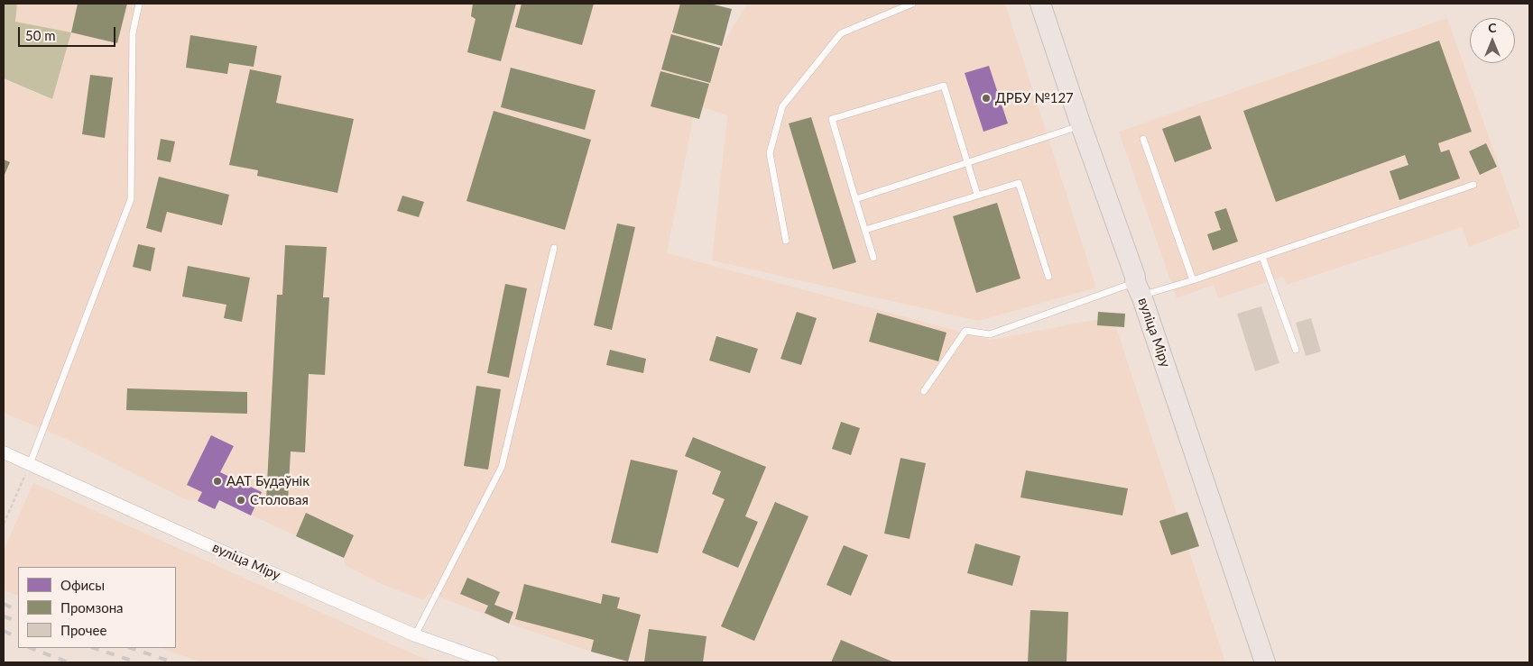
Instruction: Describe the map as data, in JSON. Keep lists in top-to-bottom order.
{
  "streets": {
    "main road": ["вуліца Міру"]
  },
  "places": ["ДРБУ №127", "ААТ Будаўнік", "Столовая"],
  "legend": ["Офисы", "Промзона", "Прочее"],
  "scale_bar": "50 m",
  "north": "top"
}
